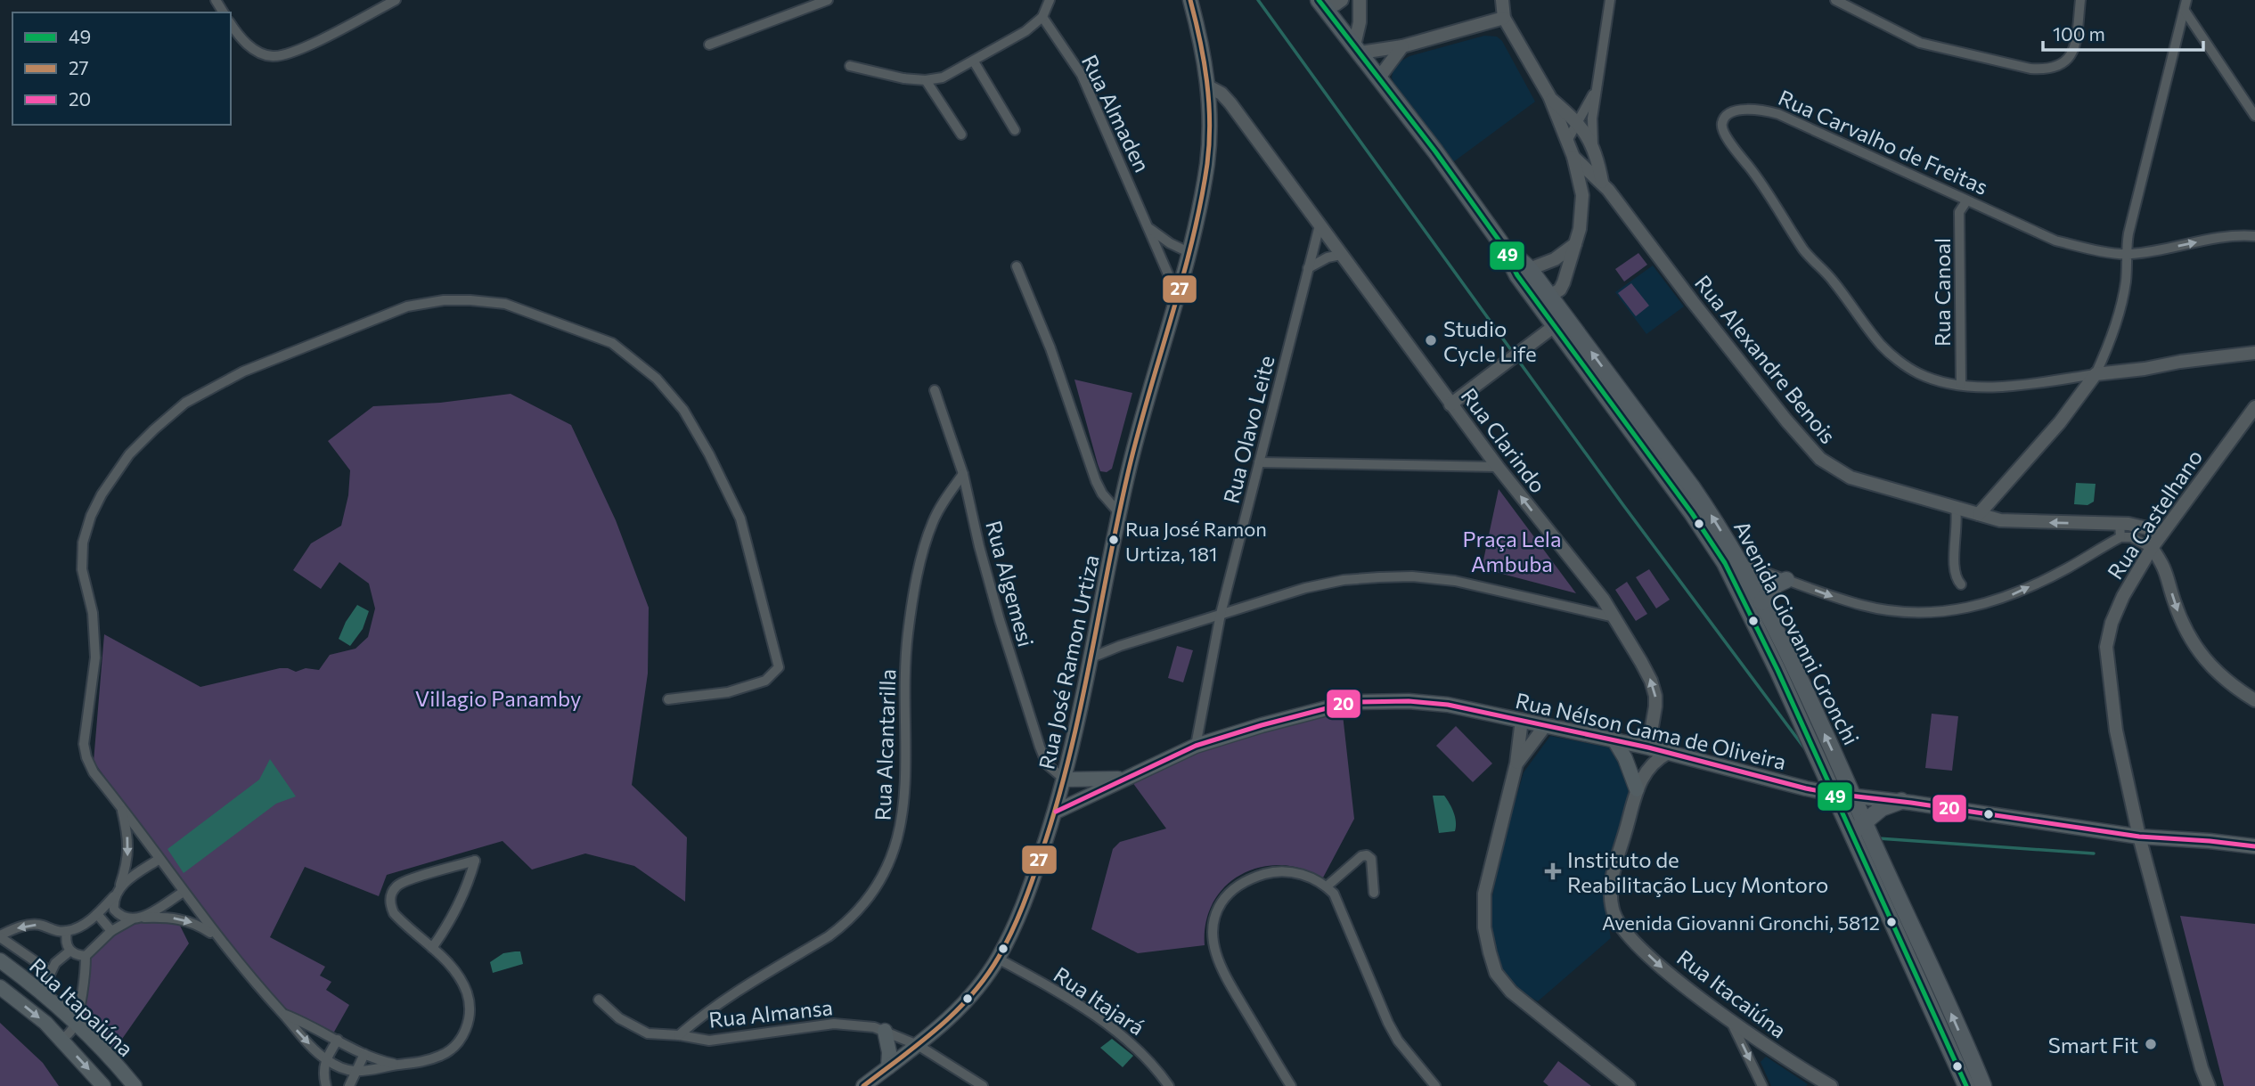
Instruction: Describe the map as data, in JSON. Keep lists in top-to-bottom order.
{
  "streets": {
    "main road": [
      "Avenida Giovanni Gronchi",
      "Rua José Ramon Urtiza",
      "Rua Nélson Gama de Oliveira",
      "Rua Itapaiúna"
    ],
    "street": [
      "Rua Almaden",
      "Rua Carvalho de Freitas",
      "Rua Canoal",
      "Rua Alexandre Benois",
      "Rua Olavo Leite",
      "Rua Clarindo",
      "Rua Castelhano",
      "Rua Algemesi",
      "Rua Alcantarilla",
      "Rua Itacaiúna",
      "Rua Itajará",
      "Rua Almansa"
    ]
  },
  "crossings": [
    ["Rua Almaden", "Rua José Ramon Urtiza"],
    ["Rua Carvalho de Freitas", "Rua Canoal"],
    ["Rua Alexandre Benois", "Rua Castelhano"],
    ["Rua Olavo Leite", "Rua Clarindo"],
    ["Rua Olavo Leite", "Rua Nélson Gama de Oliveira"],
    ["Rua Clarindo", "Rua José Ramon Urtiza"],
    ["Rua Clarindo", "Rua Nélson Gama de Oliveira"],
    ["Rua Castelhano", "Rua Nélson Gama de Oliveira"],
    ["Rua Algemesi", "Rua José Ramon Urtiza"],
    ["Rua Algemesi", "Rua Nélson Gama de Oliveira"],
    ["Rua Algemesi", "Rua Alcantarilla"],
    ["Avenida Giovanni Gronchi", "Rua Nélson Gama de Oliveira"],
    ["Rua José Ramon Urtiza", "Rua Nélson Gama de Oliveira"],
    ["Rua José Ramon Urtiza", "Rua Itajará"],
    ["Rua José Ramon Urtiza", "Rua Almansa"],
    ["Rua Nélson Gama de Oliveira", "Rua Itacaiúna"],
    ["Rua Alcantarilla", "Rua Almansa"]
  ],
  "one_way": ["Rua Clarindo", "Rua Itacaiúna"],
  "parks": ["Praça Lela Ambuba", "Villagio Panamby"],
  "places": {
    "other": [
      "Studio Cycle Life",
      "Rua José Ramon Urtiza, 181",
      "Avenida Giovanni Gronchi, 5812",
      "Smart Fit"
    ],
    "health": ["Instituto de Reabilitação Lucy Montoro"]
  },
  "lines": ["transit line 49", "transit line 27", "transit line 20"],
  "legend": ["49", "27", "20"],
  "scale_bar": "100 m"
}
